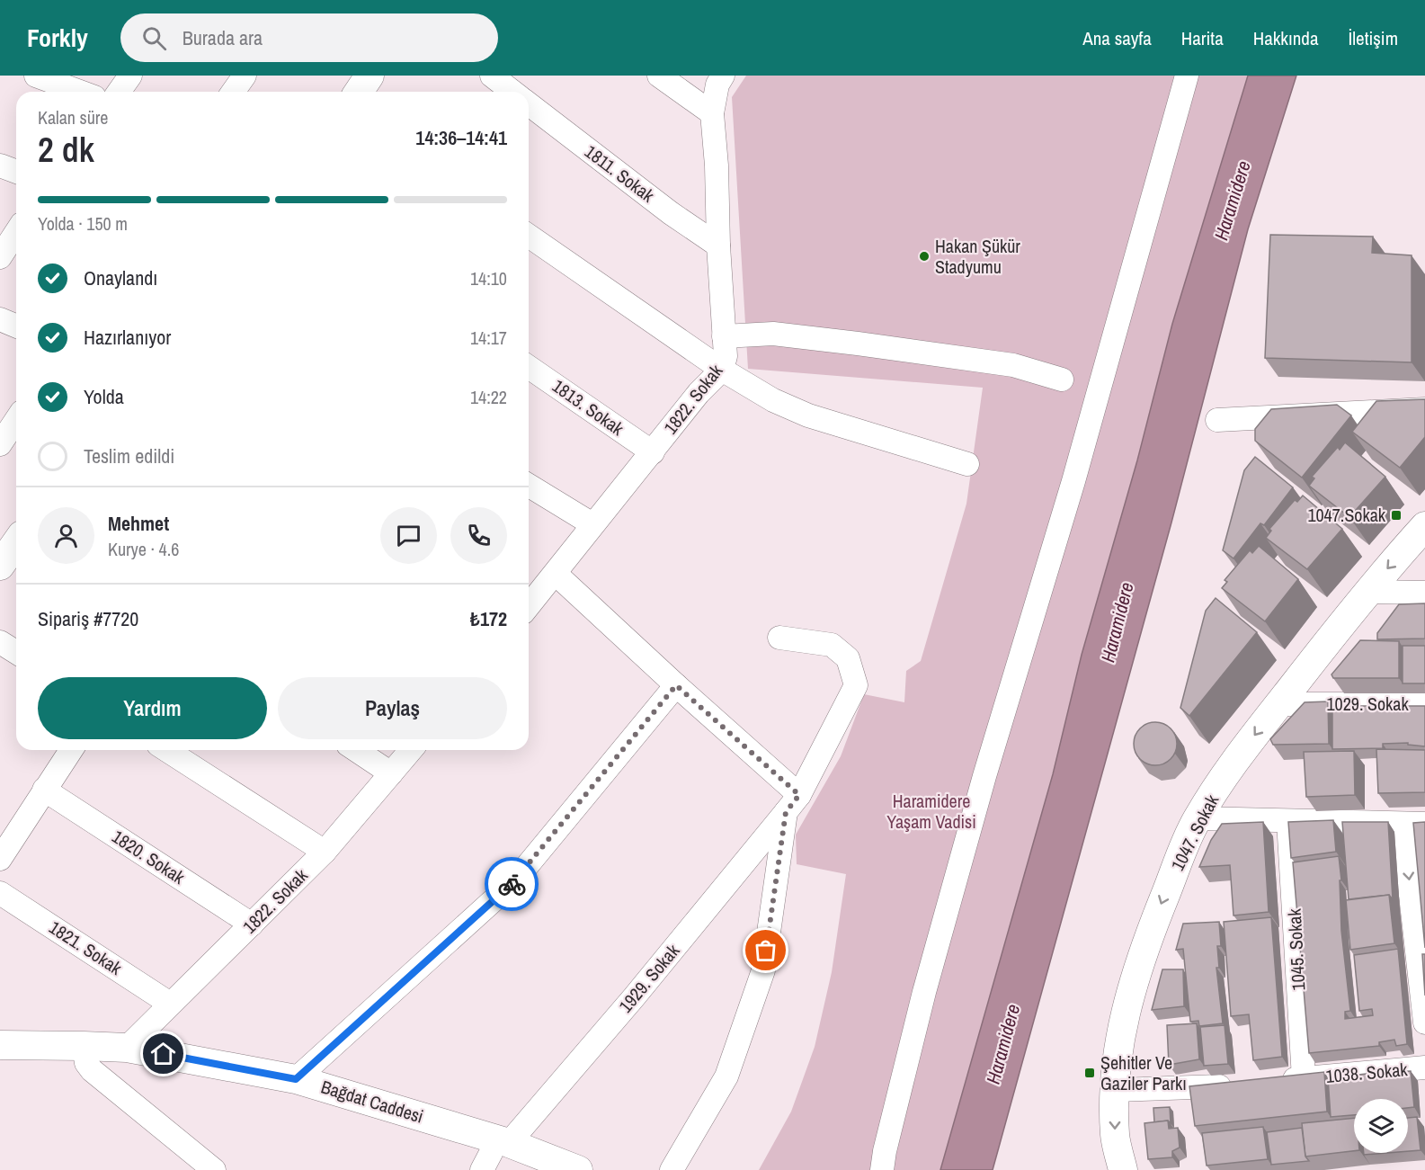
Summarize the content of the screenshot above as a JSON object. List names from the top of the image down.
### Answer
{
  "streets": {
    "main road": ["1047. Sokak", "Bağdat Caddesi"],
    "street": [
      "1811. Sokak",
      "1822. Sokak",
      "1813. Sokak",
      "1029. Sokak",
      "1820. Sokak",
      "1821. Sokak",
      "1045. Sokak",
      "1929. Sokak",
      "1038. Sokak"
    ]
  },
  "crossings": [
    ["1811. Sokak", "1822. Sokak"],
    ["1822. Sokak", "1813. Sokak"],
    ["1822. Sokak", "1820. Sokak"],
    ["1822. Sokak", "1821. Sokak"],
    ["1822. Sokak", "Bağdat Caddesi"],
    ["1029. Sokak", "1047. Sokak"],
    ["1045. Sokak", "1038. Sokak"],
    ["1929. Sokak", "Bağdat Caddesi"]
  ],
  "one_way": ["1047. Sokak"],
  "water": ["Haramidere"],
  "parks": ["Haramidere Yaşam Vadisi"],
  "places": {
    "other": ["Hakan Şükür Stadyumu"],
    "transit": ["1047.Sokak", "Şehitler Ve Gaziler Parkı"]
  },
  "page": {
    "header": "Forkly",
    "search": "Burada ara",
    "nav": [
      "Ana sayfa",
      "Harita",
      "Hakkında",
      "İletişim"
    ],
    "heading": ["2 dk", "Kalan süre", "14:36–14:41"],
    "panel": [
      "Mehmet",
      "Kurye · 4.6",
      "Sipariş #7720",
      "₺172"
    ],
    "bar": "Yolda · 150 m",
    "list": [
      ["Onaylandı", "14:10"],
      ["Hazırlanıyor", "14:17"],
      ["Yolda", "14:22"],
      "Teslim edildi"
    ],
    "buttons": ["Yardım", "Paylaş"]
  }
}
